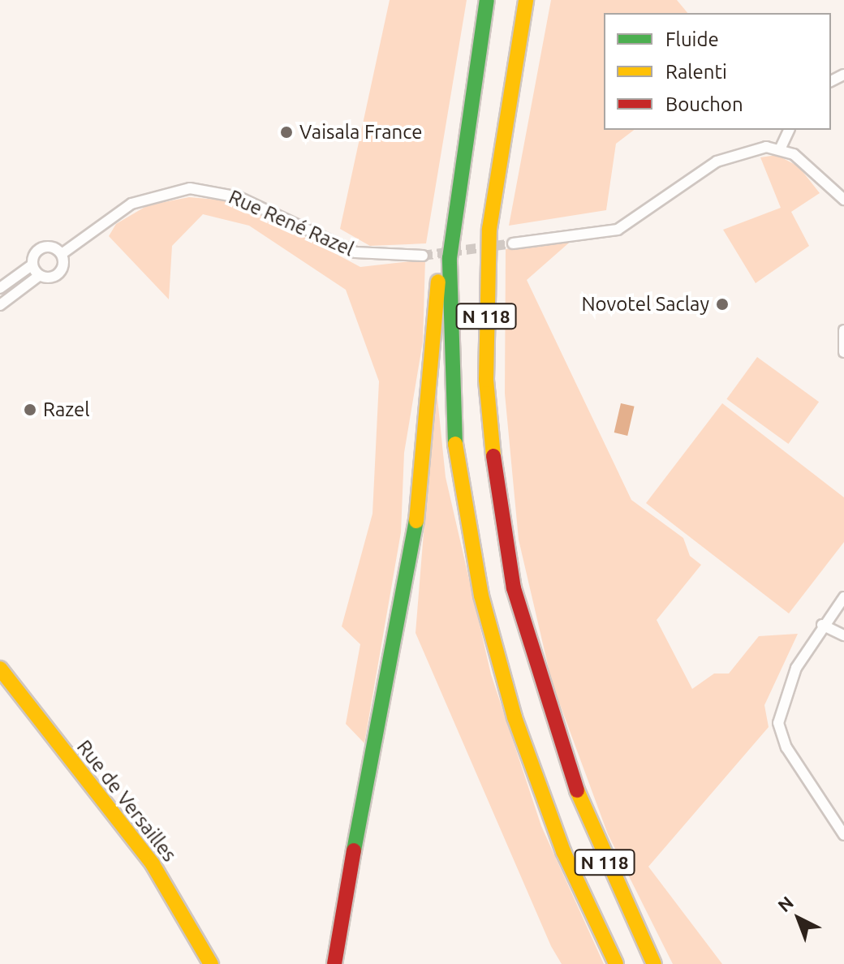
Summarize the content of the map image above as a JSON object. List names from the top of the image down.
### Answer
{
  "streets": {
    "main road": ["N 118", "Rue de Versailles"],
    "street": ["Rue René Razel"]
  },
  "places": ["Vaisala France", "Novotel Saclay", "Razel"],
  "legend": ["Fluide", "Ralenti", "Bouchon"],
  "north": "top left"
}
